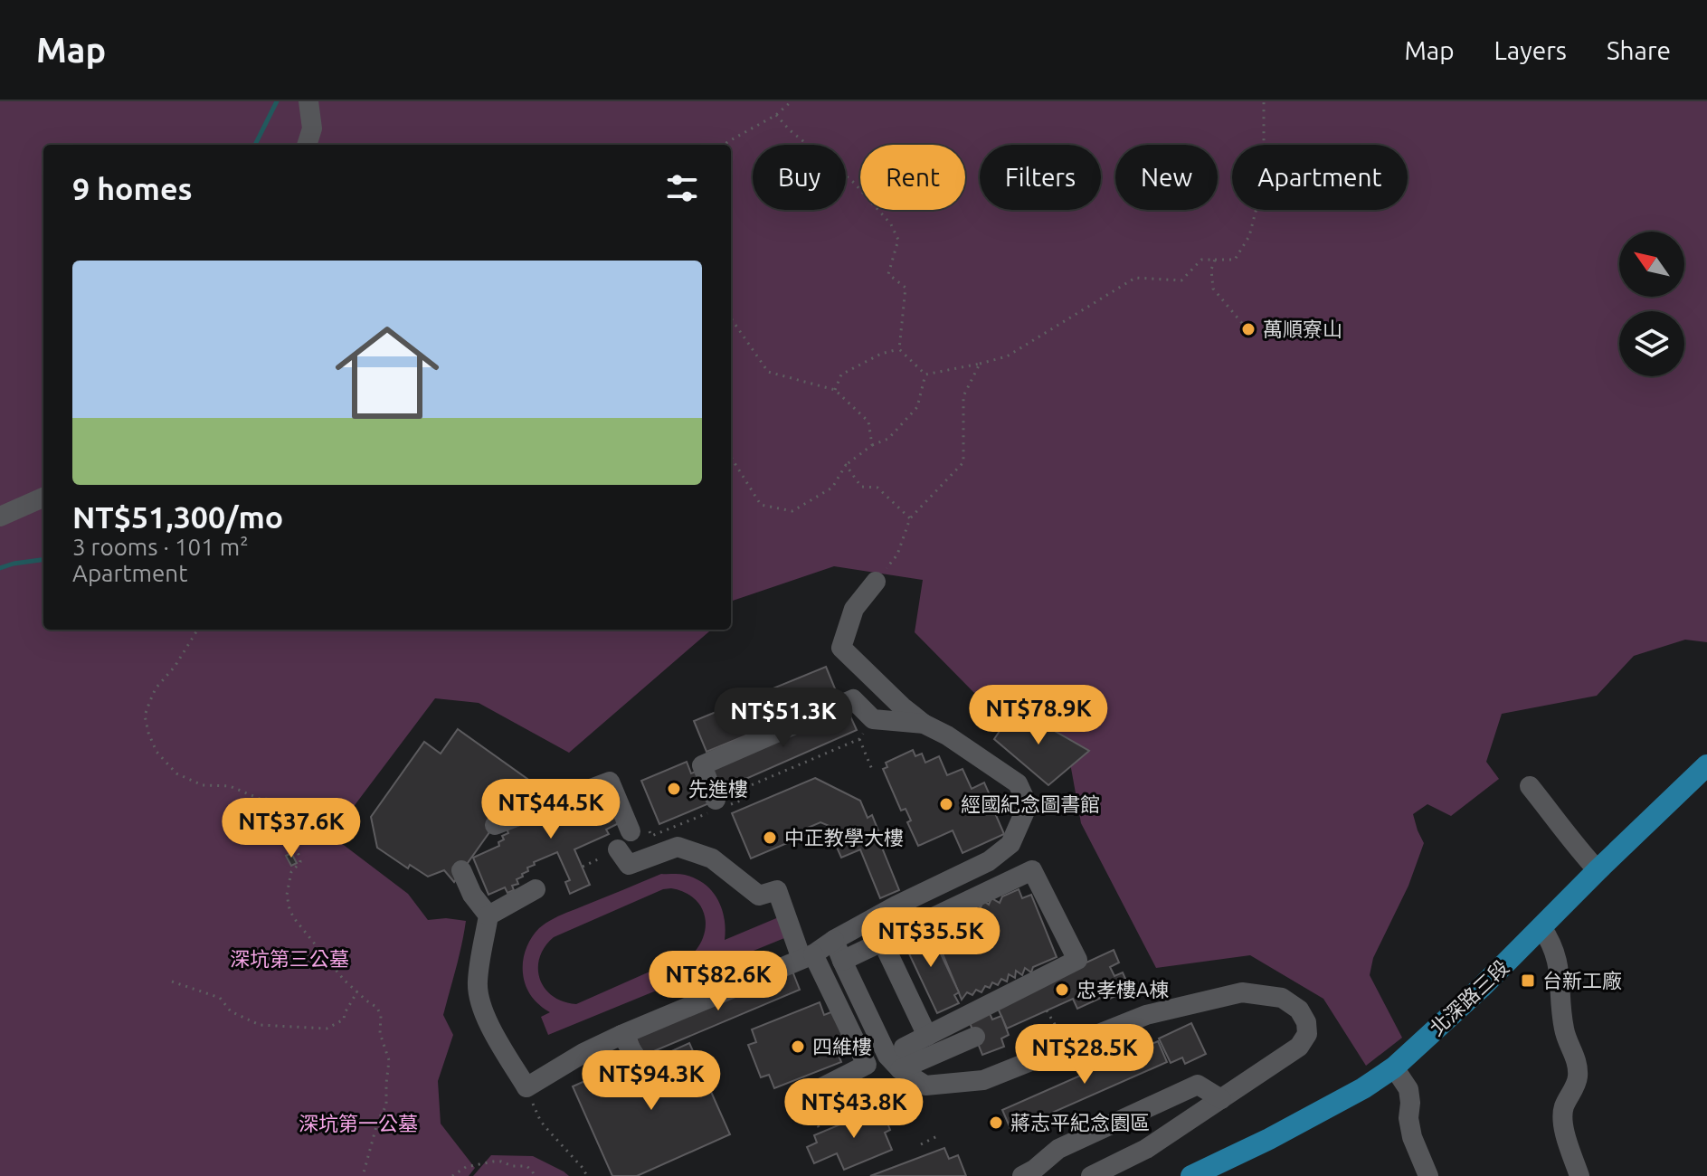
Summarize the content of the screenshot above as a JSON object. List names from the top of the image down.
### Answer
{
  "streets": {
    "main road": ["北深路三段"]
  },
  "parks": ["深坑第三公墓", "深坑第一公墓"],
  "places": {
    "other": [
      "萬順寮山",
      "先進樓",
      "經國紀念圖書館",
      "中正教學大樓",
      "忠孝樓A棟",
      "四維樓",
      "蔣志平紀念園區"
    ],
    "transit": ["台新工廠"]
  },
  "north": "top left",
  "page": {
    "header": "Map",
    "nav": ["Map", "Layers", "Share"],
    "chip": [
      "Buy",
      "Rent",
      "Filters",
      "New",
      "Apartment"
    ],
    "heading": "9 homes",
    "list": [
      {
        "name": "NT$51,300/mo",
        "note": "3 rooms · 101 m² · Apartment"
      }
    ],
    "price": [
      "NT$78.9K",
      "NT$51.3K",
      "NT$44.5K",
      "NT$37.6K",
      "NT$35.5K",
      "NT$82.6K",
      "NT$28.5K",
      "NT$94.3K",
      "NT$43.8K"
    ]
  }
}
